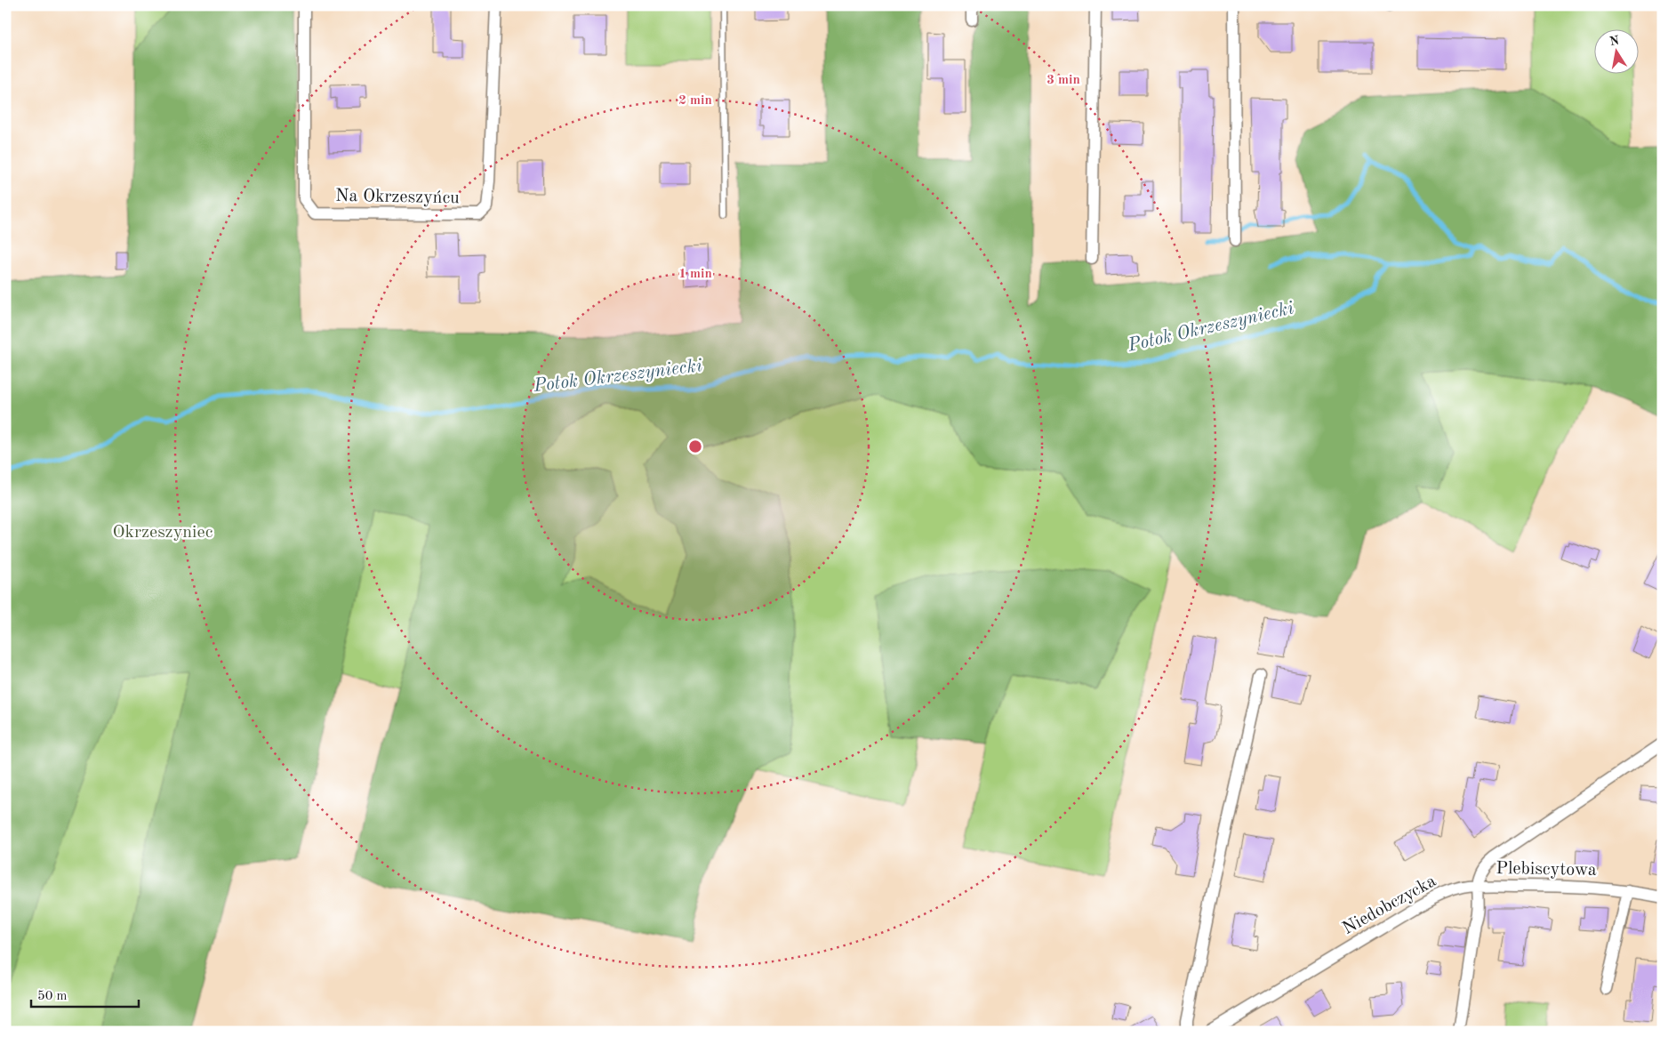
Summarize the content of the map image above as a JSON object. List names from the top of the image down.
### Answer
{
  "streets": {
    "street": ["Na Okrzeszyńcu", "Plebiscytowa", "Niedobczycka"]
  },
  "crossings": [
    ["Plebiscytowa", "Niedobczycka"]
  ],
  "water": ["Potok Okrzeszyniecki"],
  "parks": ["Okrzeszyniec"],
  "scale_bar": "50 m",
  "north": "top",
  "rings": ["3 min", "2 min", "1 min"]
}
